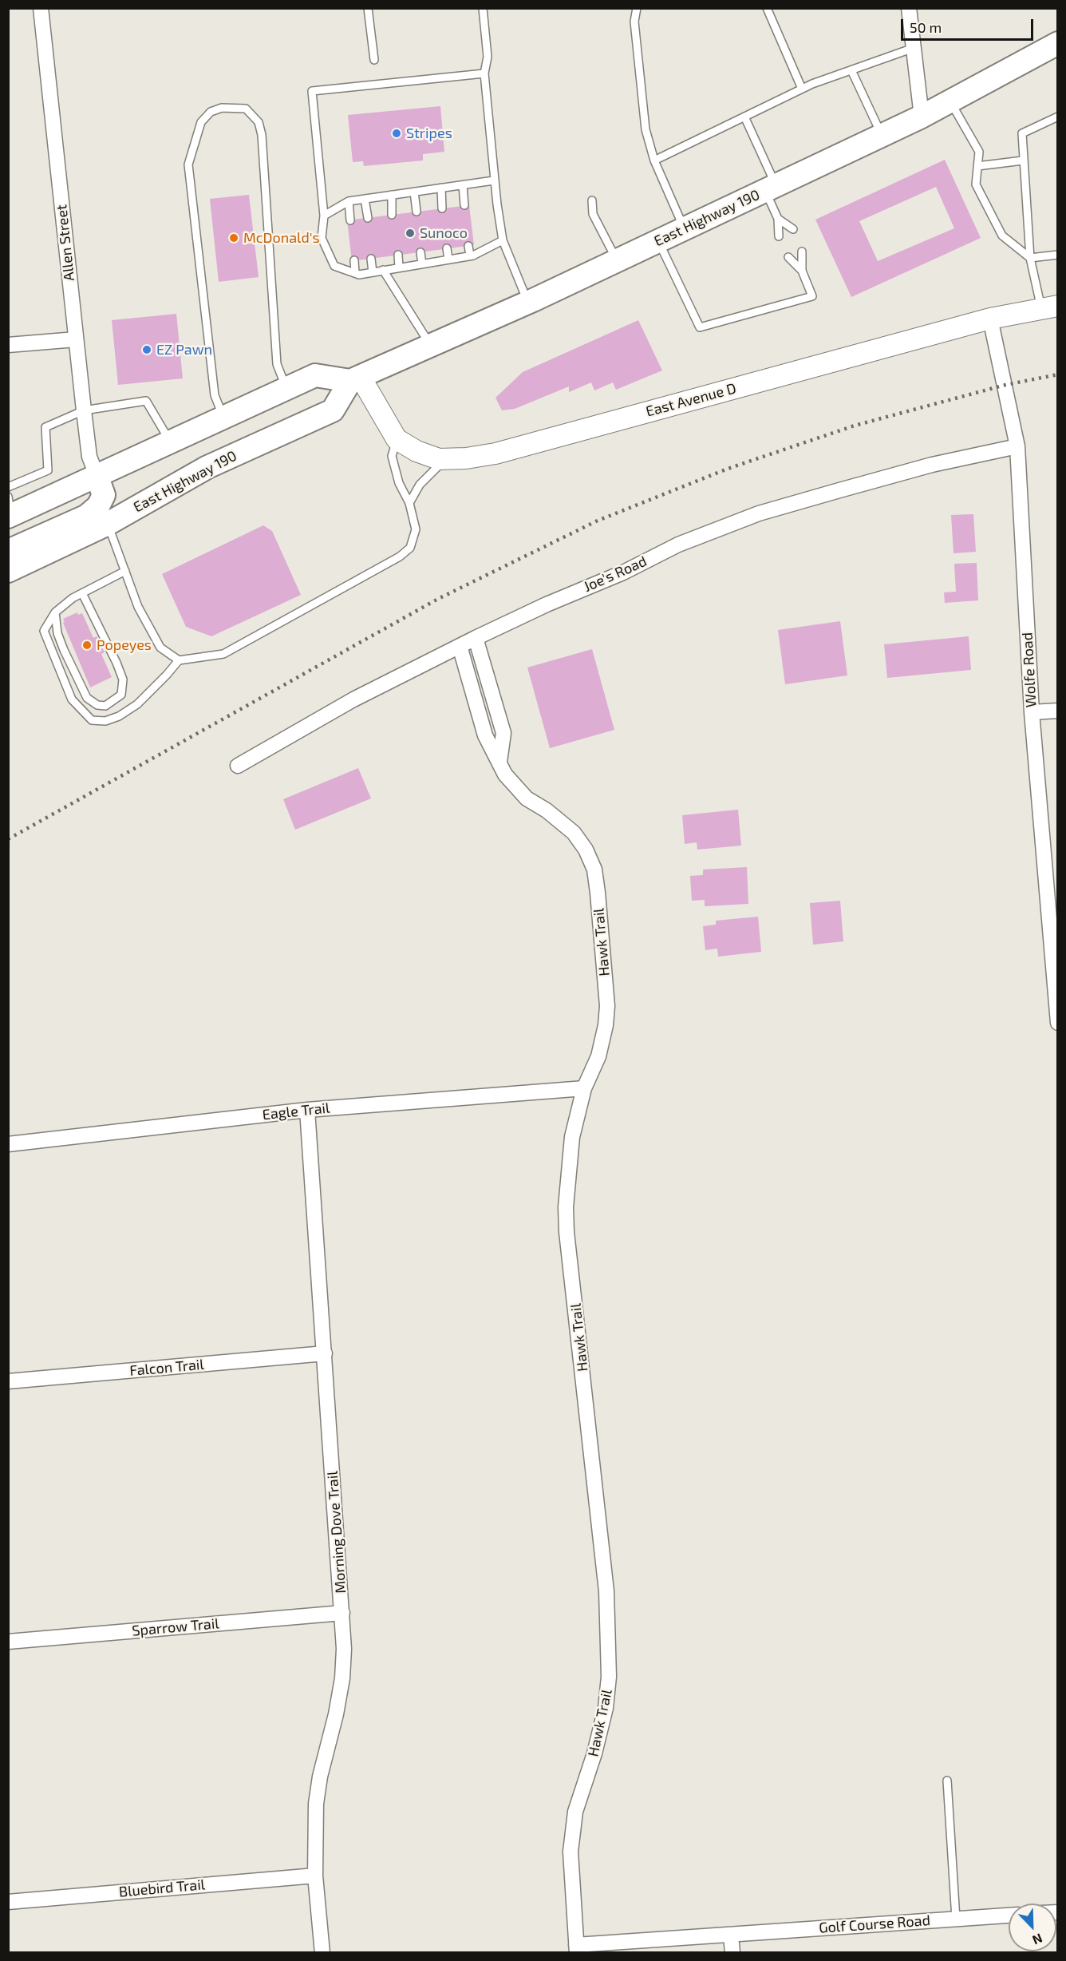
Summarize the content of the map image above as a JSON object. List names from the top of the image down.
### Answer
{
  "streets": {
    "main road": ["East Highway 190", "East Avenue D"],
    "street": [
      "Allen Street",
      "Joe's Road",
      "Wolfe Road",
      "Hawk Trail",
      "Eagle Trail",
      "Falcon Trail",
      "Morning Dove Trail",
      "Sparrow Trail",
      "Bluebird Trail",
      "Golf Course Road"
    ]
  },
  "crossings": [
    ["East Highway 190", "East Avenue D"],
    ["East Avenue D", "Wolfe Road"],
    ["Joe's Road", "Wolfe Road"],
    ["Joe's Road", "Hawk Trail"],
    ["Hawk Trail", "Eagle Trail"],
    ["Hawk Trail", "Golf Course Road"],
    ["Eagle Trail", "Morning Dove Trail"],
    ["Falcon Trail", "Morning Dove Trail"],
    ["Morning Dove Trail", "Sparrow Trail"],
    ["Morning Dove Trail", "Bluebird Trail"]
  ],
  "places": [
    "Stripes",
    "Sunoco",
    "McDonald's",
    "EZ Pawn",
    "Popeyes"
  ],
  "scale_bar": "50 m",
  "north": "bottom right"
}
